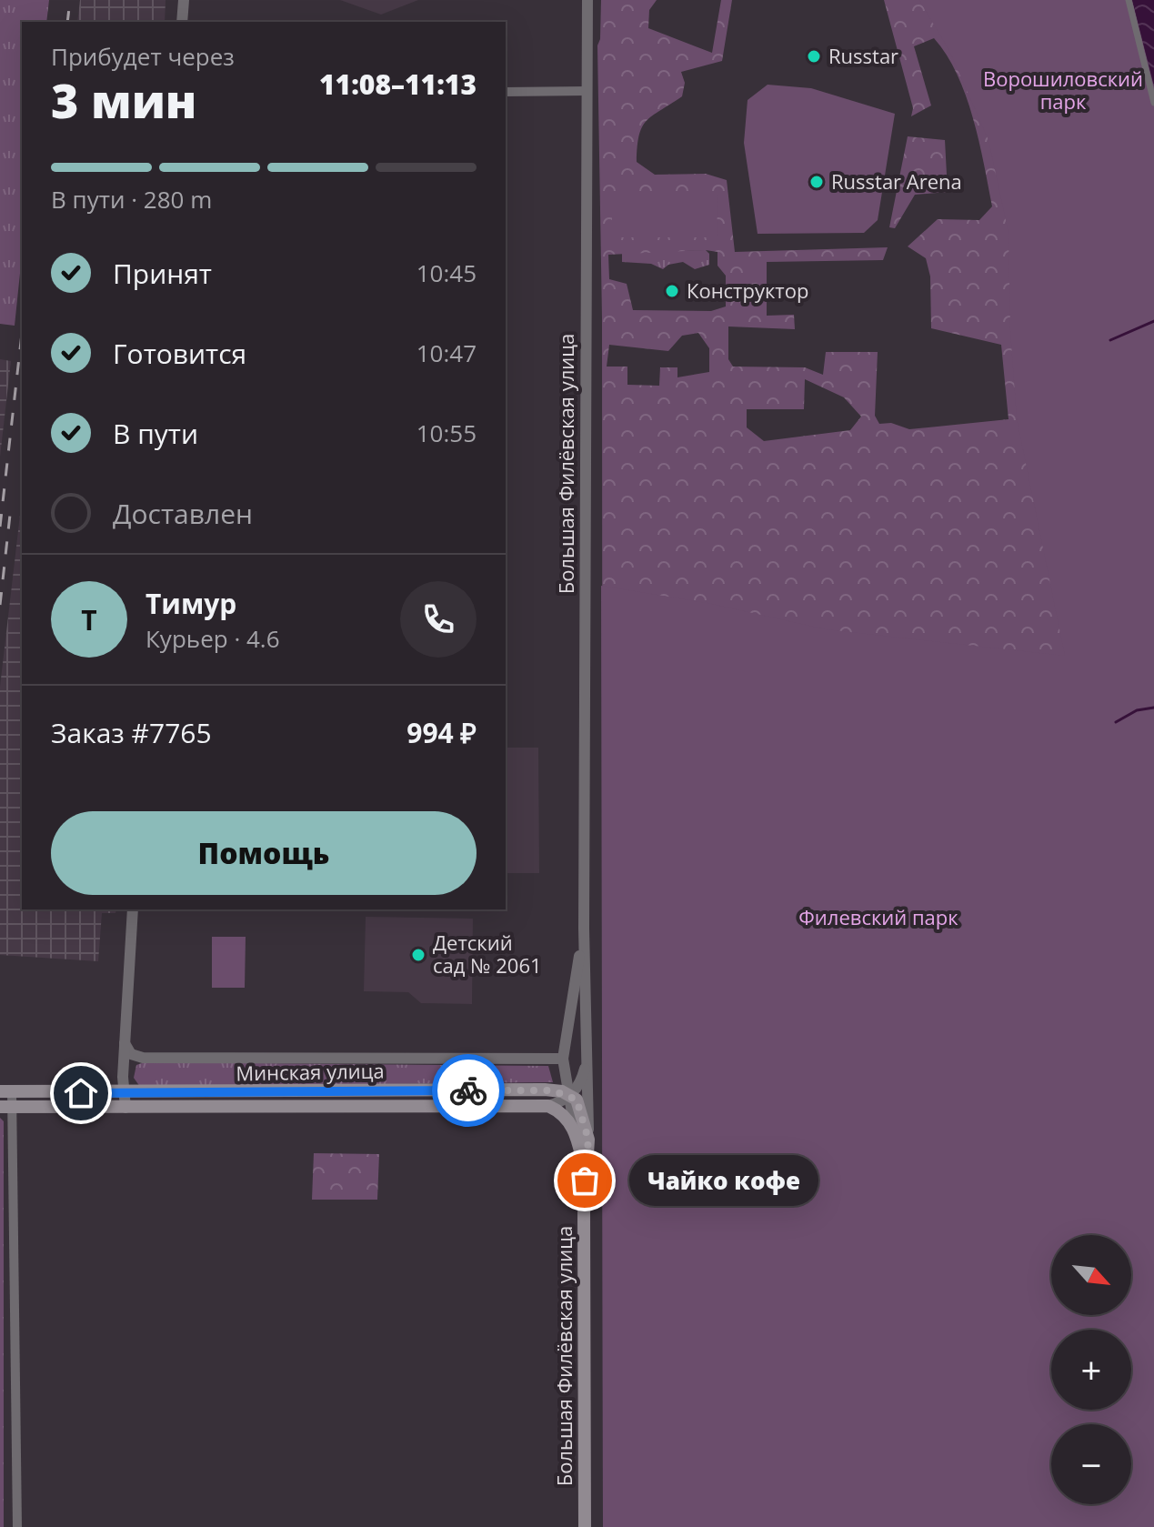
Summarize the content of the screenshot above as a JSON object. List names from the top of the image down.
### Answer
{
  "streets": {
    "main road": ["Большая Филёвская улица", "Минская улица"]
  },
  "crossings": [
    ["Большая Филёвская улица", "Минская улица"]
  ],
  "parks": ["Ворошиловский парк", "Филевский парк"],
  "places": [
    "Russtar",
    "Russtar Arena",
    "Конструктор",
    "Детский сад № 2061",
    "Чайко кофе"
  ],
  "north": "bottom right",
  "page": {
    "heading": ["3 мин", "Прибудет через", "11:08–11:13"],
    "panel": [
      "Тимур",
      "Курьер · 4.6",
      "Заказ #7765",
      "994 ₽"
    ],
    "bar": "В пути · 280 m",
    "list": [
      ["Принят", "10:45"],
      ["Готовится", "10:47"],
      ["В пути", "10:55"],
      "Доставлен"
    ],
    "round": "Т",
    "buttons": "Помощь",
    "bubble": "Чайко кофе",
    "map_buttons": ["+", "−"]
  }
}
